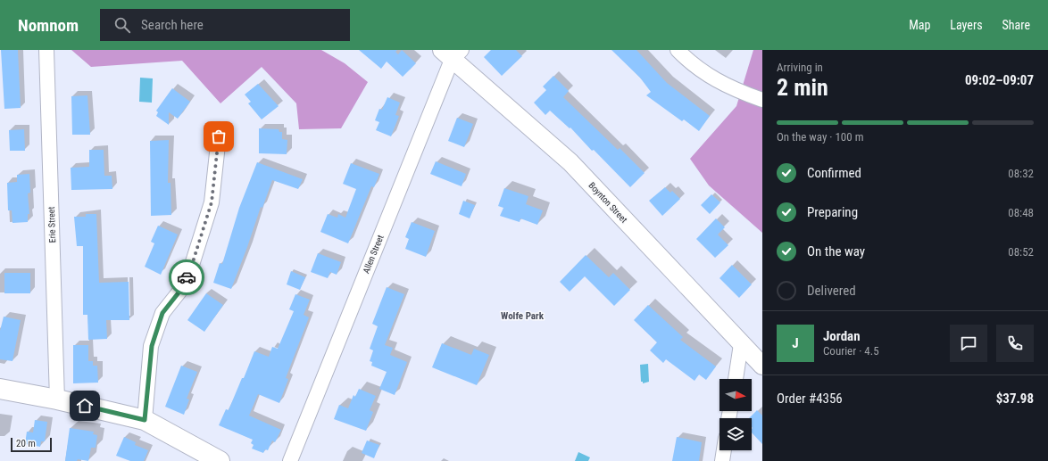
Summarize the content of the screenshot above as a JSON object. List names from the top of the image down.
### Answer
{
  "streets": {
    "street": ["Boynton Street", "Erie Street", "Allen Street"]
  },
  "crossings": [
    ["Boynton Street", "Allen Street"]
  ],
  "districts": ["Wolfe Park"],
  "scale_bar": "20 m",
  "north": "right",
  "page": {
    "header": "Nomnom",
    "search": "Search here",
    "nav": ["Map", "Layers", "Share"],
    "heading": ["2 min", "Arriving in", "09:02–09:07"],
    "panel": [
      "Jordan",
      "Courier · 4.5",
      "Order #4356",
      "$37.98"
    ],
    "bar": "On the way · 100 m",
    "list": [
      ["Confirmed", "08:32"],
      ["Preparing", "08:48"],
      ["On the way", "08:52"],
      "Delivered"
    ],
    "round": "J",
    "scale": "20 m"
  }
}
